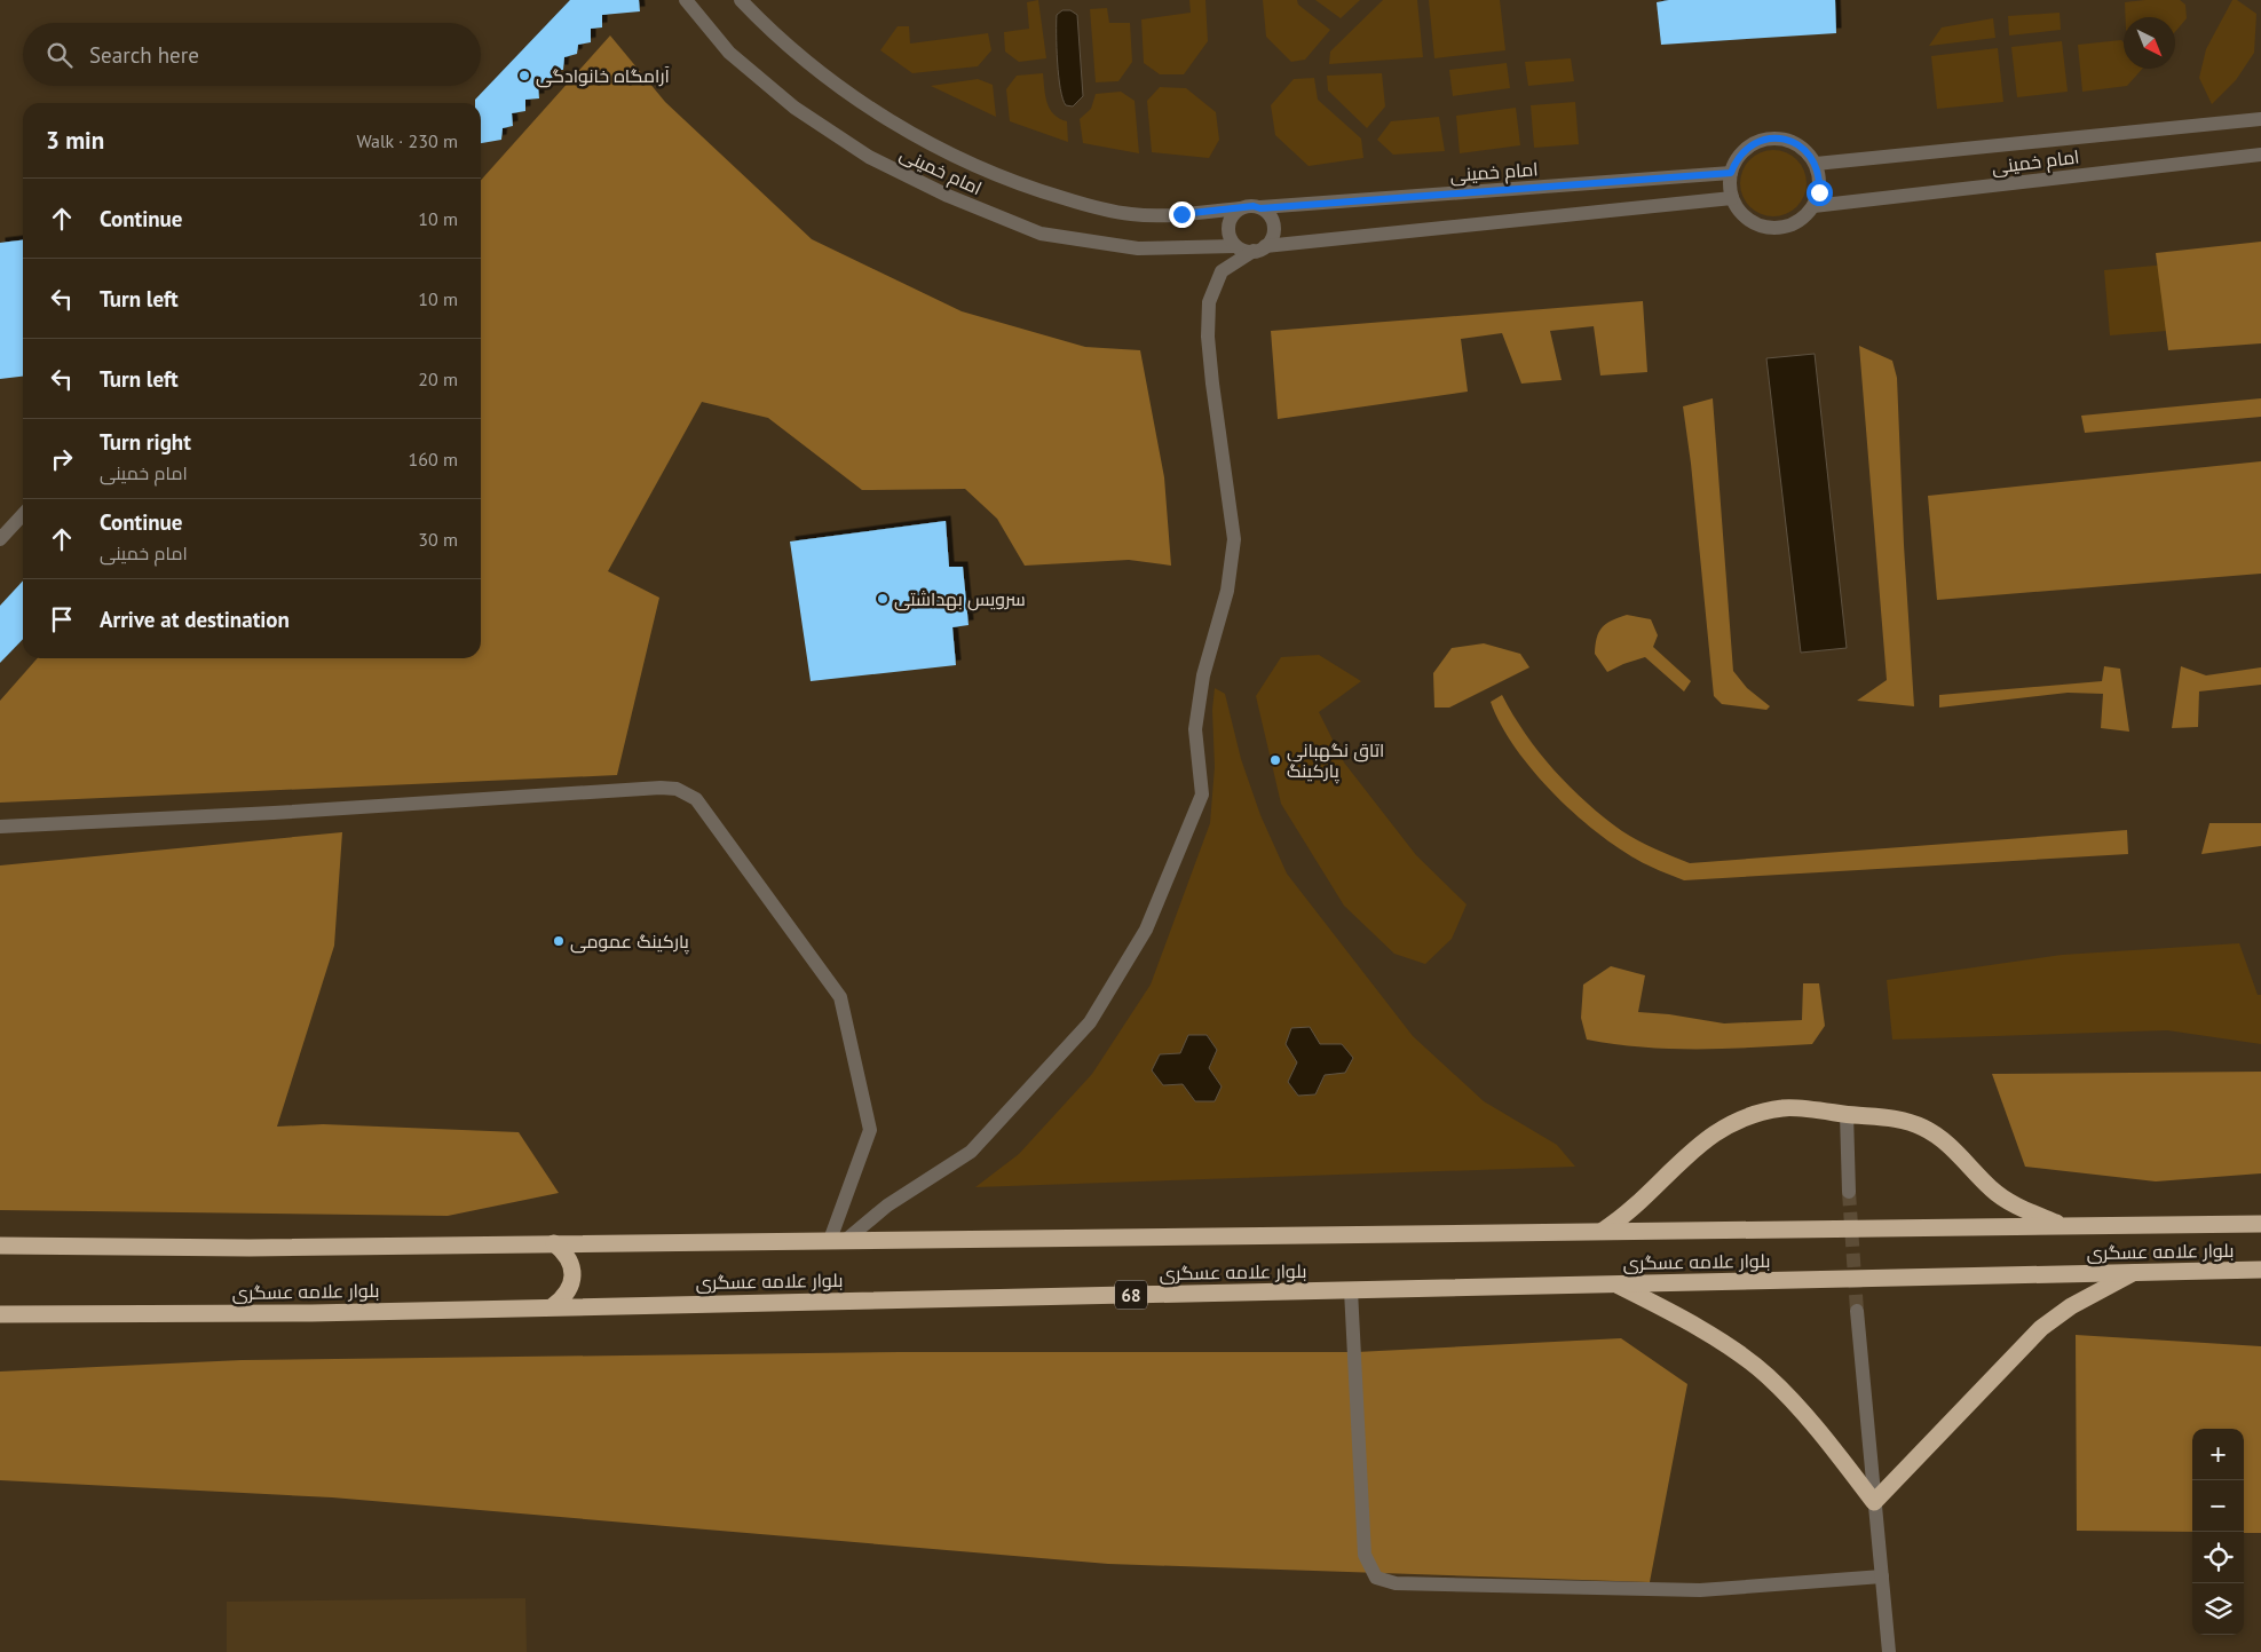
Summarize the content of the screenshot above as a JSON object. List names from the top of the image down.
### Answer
{
  "streets": {
    "highway": ["بلوار علامه عسگری", "68"],
    "street": ["امام خمینی"]
  },
  "places": [
    "آرامگاه خانوادگی",
    "سرویس بهداشتی",
    "اتاق نگهبانی پارکینگ",
    "پارکینگ عمومی"
  ],
  "north": "bottom right",
  "page": {
    "search": "Search here",
    "heading": ["3 min", "Walk · 230 m"],
    "list": [
      ["Continue", "10 m"],
      ["Turn left", "10 m"],
      ["Turn left", "20 m"],
      ["Turn right", "امام خمینی", "160 m"],
      ["Continue", "امام خمینی", "30 m"],
      "Arrive at destination"
    ],
    "map_buttons": ["+", "−"]
  }
}
